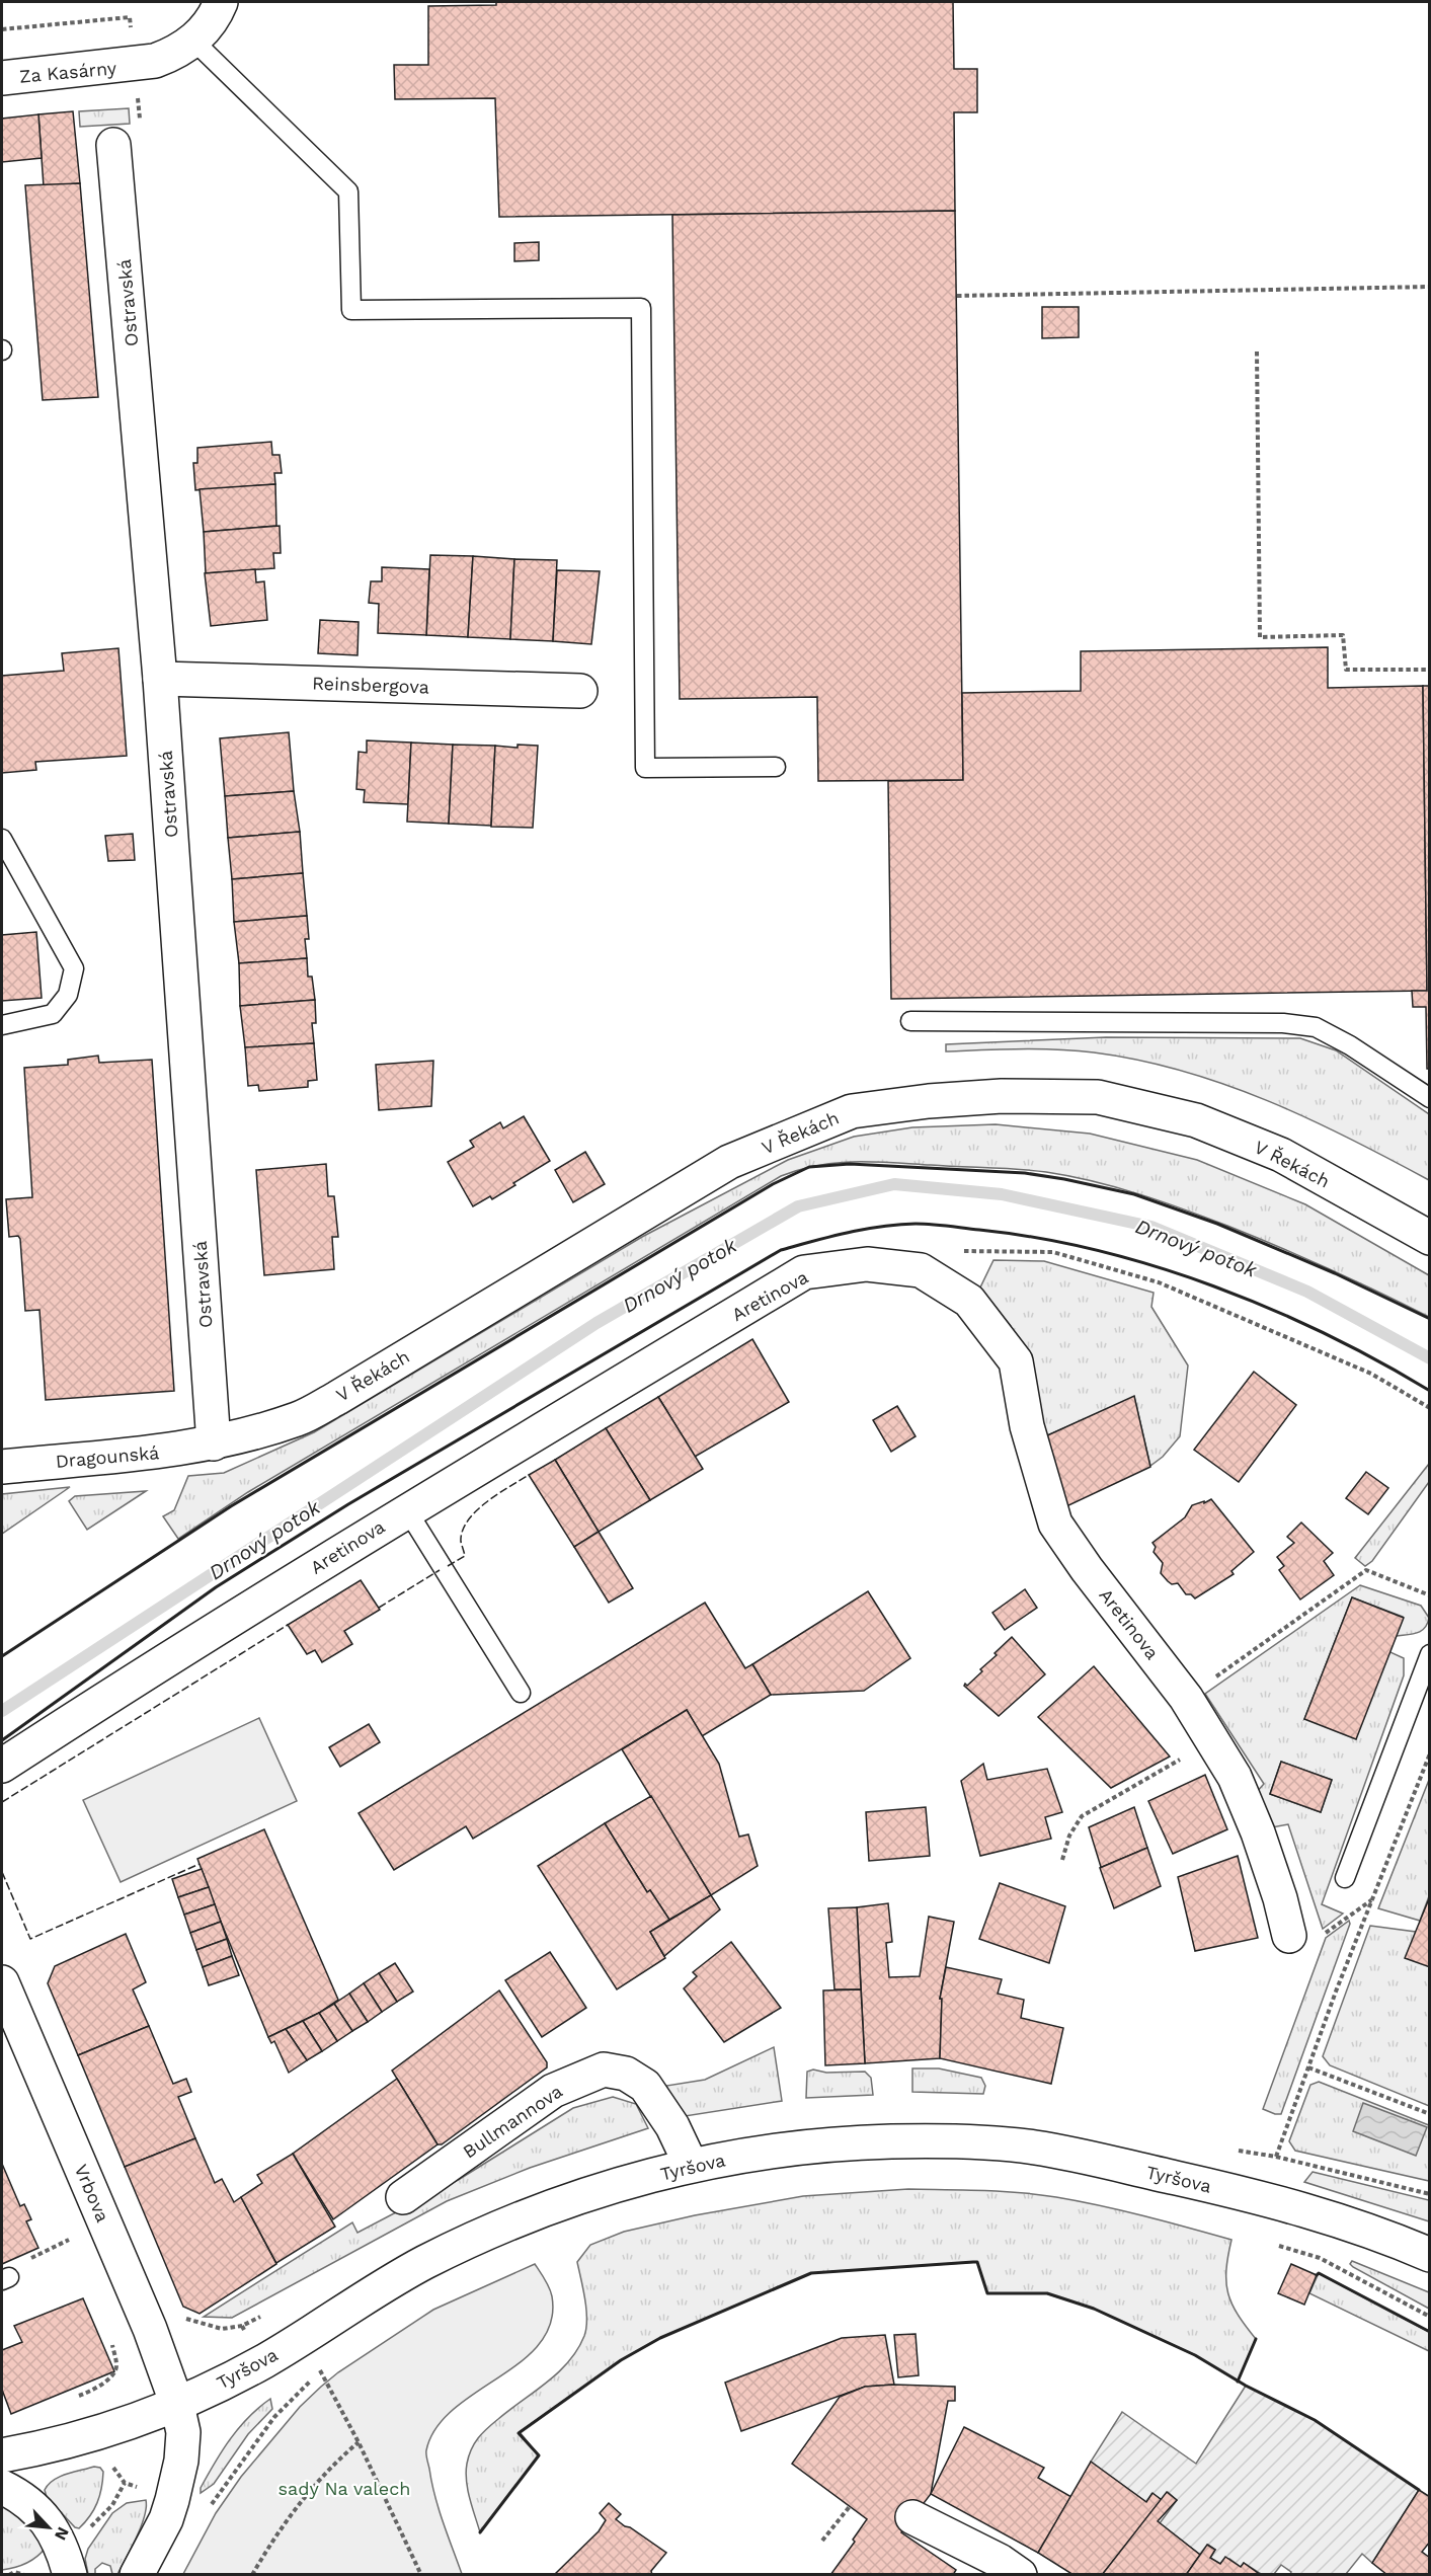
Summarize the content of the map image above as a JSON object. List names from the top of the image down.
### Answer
{
  "streets": {
    "street": [
      "Za Kasárny",
      "Ostravská",
      "Reinsbergova",
      "V Řekách",
      "Aretinova",
      "Dragounská",
      "Bullmannova",
      "Tyršova",
      "Vrbova"
    ]
  },
  "crossings": [
    ["Ostravská", "Reinsbergova"],
    ["Ostravská", "V Řekách"],
    ["Ostravská", "Dragounská"],
    ["V Řekách", "Dragounská"],
    ["Bullmannova", "Tyršova"],
    ["Tyršova", "Vrbova"]
  ],
  "water": ["Drnový potok"],
  "parks": ["sady Na valech"],
  "north": "bottom right"
}
